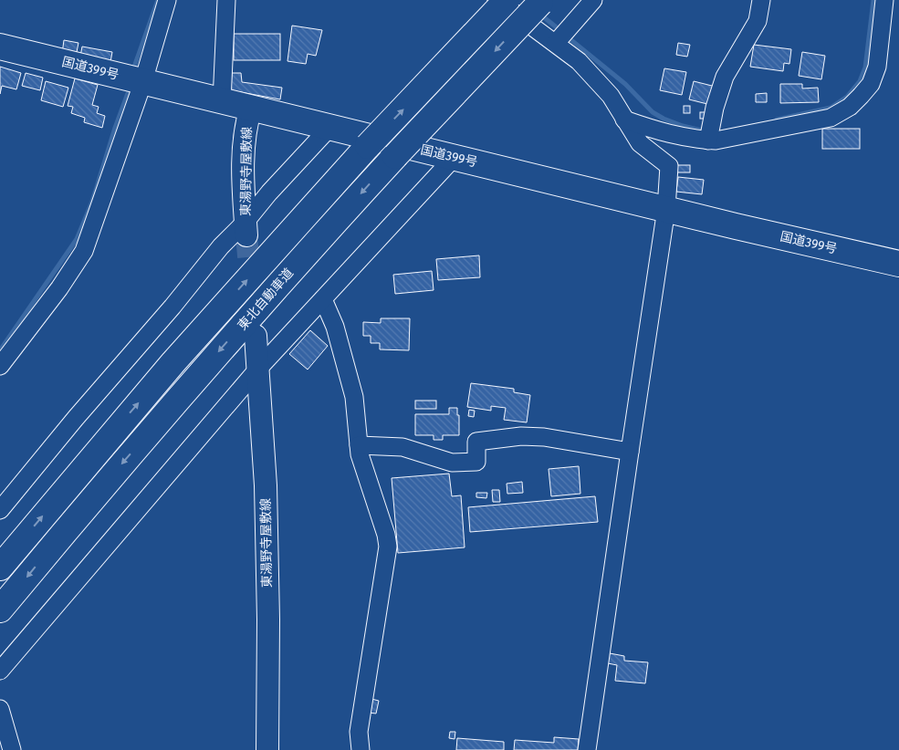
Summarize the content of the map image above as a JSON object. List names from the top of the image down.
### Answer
{
  "streets": {
    "highway": ["国道399号", "東北自動車道"],
    "main road": ["東湯野寺屋敷線"]
  },
  "crossings": [
    ["国道399号", "東湯野寺屋敷線"]
  ]
}
